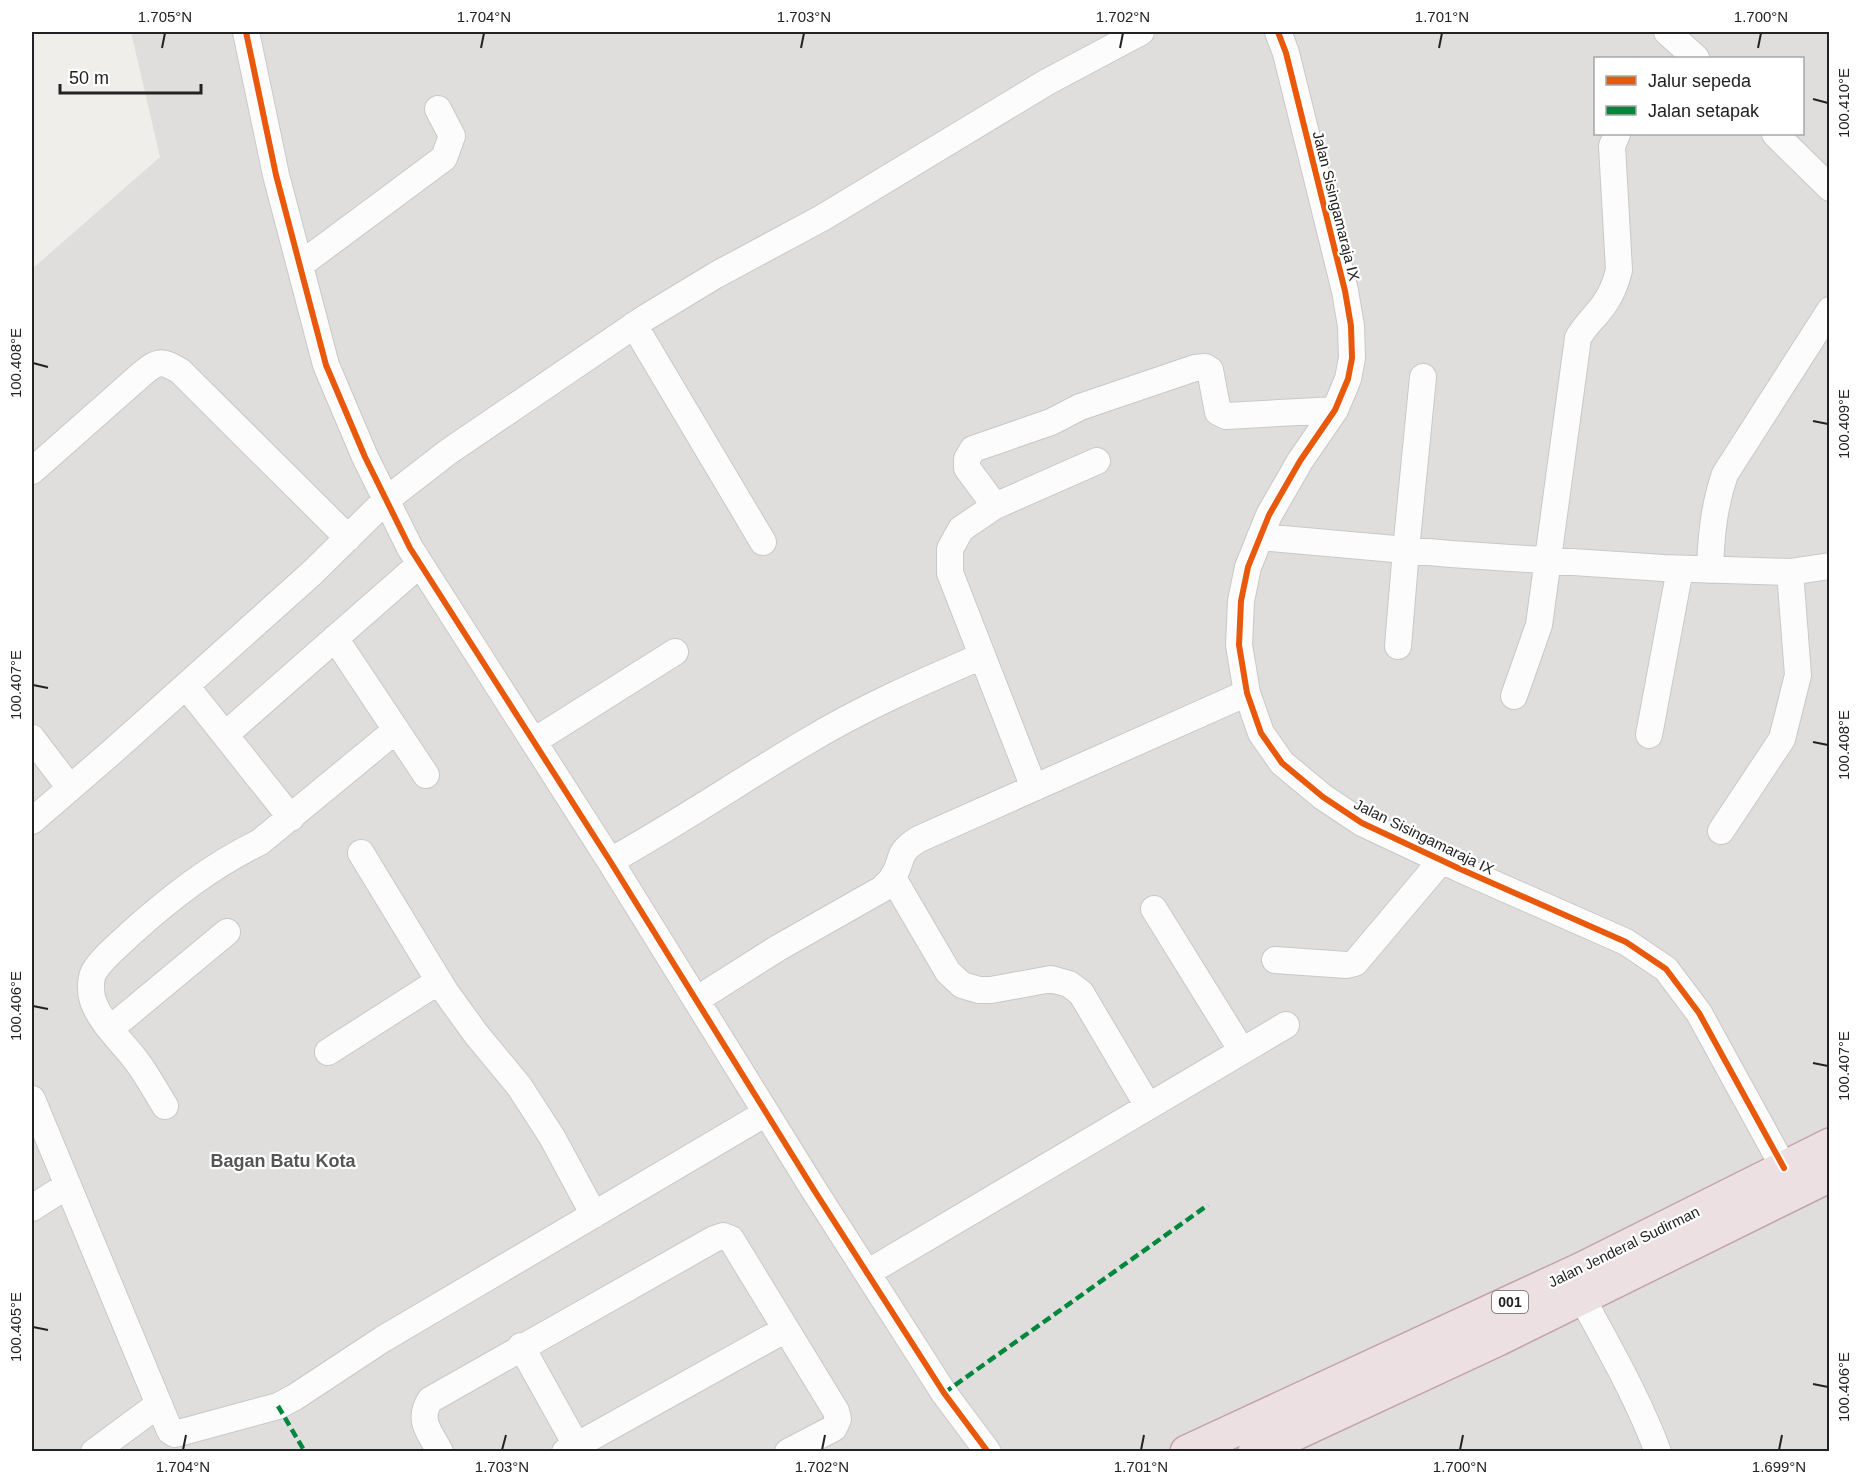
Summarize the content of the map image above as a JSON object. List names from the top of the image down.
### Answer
{
  "streets": {
    "highway": ["Jalan Jenderal Sudirman", "001"],
    "street": ["Jalan Sisingamaraja IX"]
  },
  "crossings": [
    ["Jalan Sisingamaraja IX", "Jalan Jenderal Sudirman"]
  ],
  "districts": ["Bagan Batu Kota"],
  "legend": ["Jalur sepeda", "Jalan setapak"],
  "scale_bar": "50 m",
  "coordinates": [
    "1.705°N",
    "1.704°N",
    "1.703°N",
    "1.702°N",
    "1.701°N",
    "1.700°N",
    "100.410°E",
    "100.408°E",
    "100.409°E",
    "100.407°E",
    "100.406°E",
    "100.405°E",
    "1.699°N"
  ]
}
